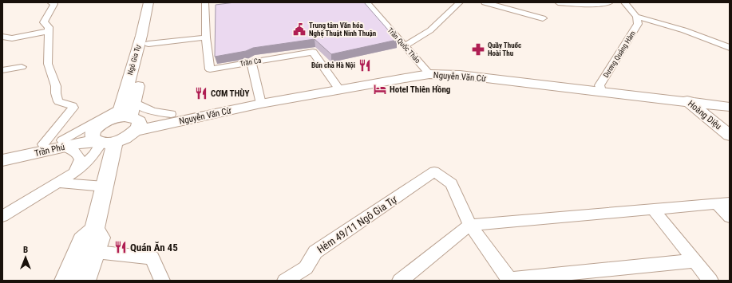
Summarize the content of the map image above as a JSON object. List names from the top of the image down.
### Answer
{
  "streets": {
    "main road": [
      "Ngô Gia Tự",
      "Nguyễn Văn Cừ",
      "Hoàng Diệu",
      "Trần Phú"
    ],
    "street": [
      "Trần Quốc Thảo",
      "Dương Quảng Hàm",
      "Trần Ca",
      "Hẻm 49/11 Ngô Gia Tự"
    ]
  },
  "crossings": [
    ["Trần Quốc Thảo", "Nguyễn Văn Cừ"],
    ["Dương Quảng Hàm", "Nguyễn Văn Cừ"],
    ["Ngô Gia Tự", "Nguyễn Văn Cừ"],
    ["Trần Ca", "Nguyễn Văn Cừ"],
    ["Nguyễn Văn Cừ", "Hoàng Diệu"]
  ],
  "places": {
    "public building": ["Trung tâm Văn hóa Nghệ Thuật Ninh Thuận"],
    "pharmacy": ["Quầy Thuốc Hoài Thu"],
    "restaurant": ["Bún chả Hà Nội", "CƠM THÙY", "Quán Ăn 45"],
    "hotel": ["Hotel Thiên Hồng"]
  },
  "north": "top"
}
